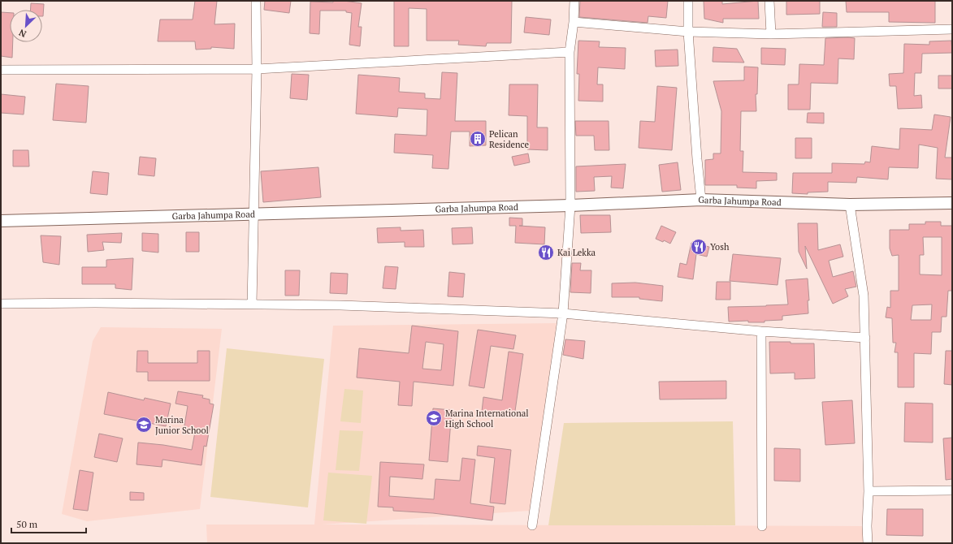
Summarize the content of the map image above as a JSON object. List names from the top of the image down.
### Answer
{
  "streets": {
    "street": ["Garba Jahumpa Road"]
  },
  "places": {
    "building": ["Pelican Residence"],
    "restaurant": ["Yosh", "Kai Lekka"],
    "school or university": ["Marina International High School", "Marina Junior School"]
  },
  "scale_bar": "50 m",
  "north": "bottom left"
}
